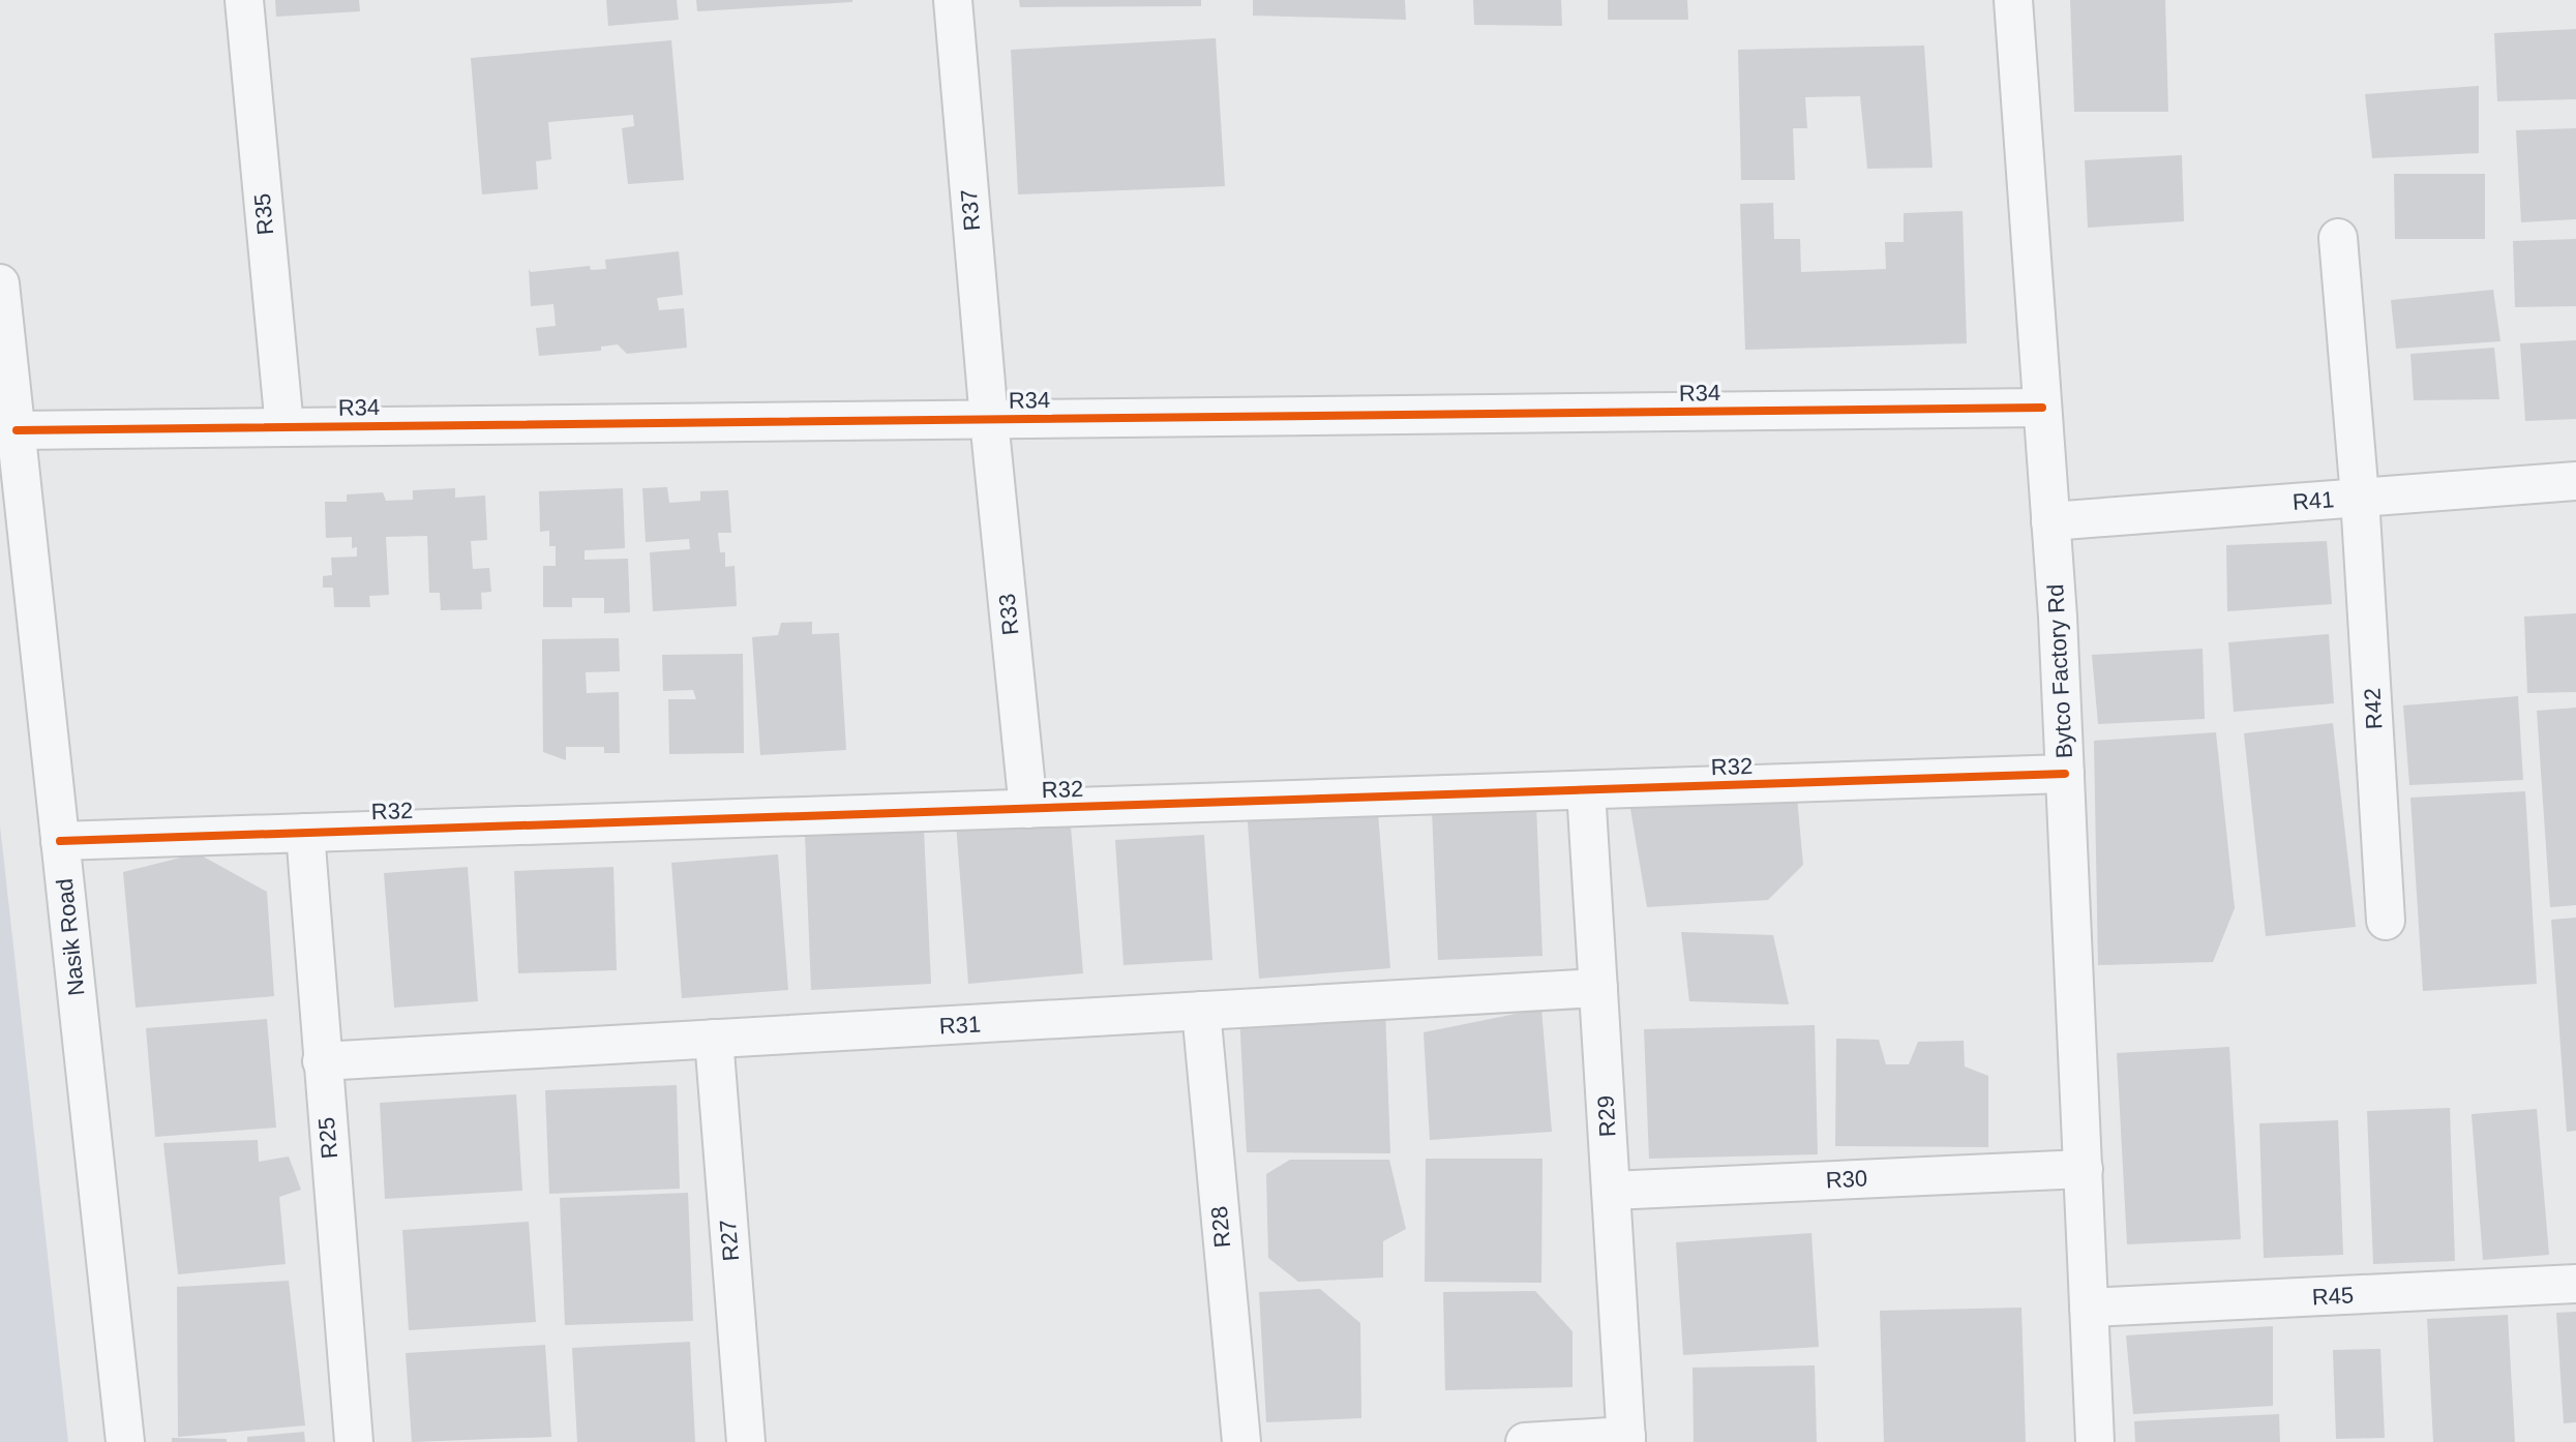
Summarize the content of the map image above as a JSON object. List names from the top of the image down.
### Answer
{
  "streets": {
    "street": [
      "R37",
      "R35",
      "R34",
      "R41",
      "R33",
      "Bytco Factory Rd",
      "R42",
      "R32",
      "Nasik Road",
      "R31",
      "R29",
      "R25",
      "R30",
      "R28",
      "R27",
      "R45"
    ]
  },
  "crossings": [
    ["R37", "R34"],
    ["R37", "R33"],
    ["R35", "R34"],
    ["R34", "R33"],
    ["R34", "Bytco Factory Rd"],
    ["R34", "Nasik Road"],
    ["R41", "Bytco Factory Rd"],
    ["R41", "R42"],
    ["R33", "R32"],
    ["Bytco Factory Rd", "R32"],
    ["Bytco Factory Rd", "R30"],
    ["Bytco Factory Rd", "R45"],
    ["R32", "Nasik Road"],
    ["R32", "R29"],
    ["R32", "R25"],
    ["R31", "R29"],
    ["R31", "R25"],
    ["R31", "R28"],
    ["R31", "R27"],
    ["R29", "R30"]
  ]
}
